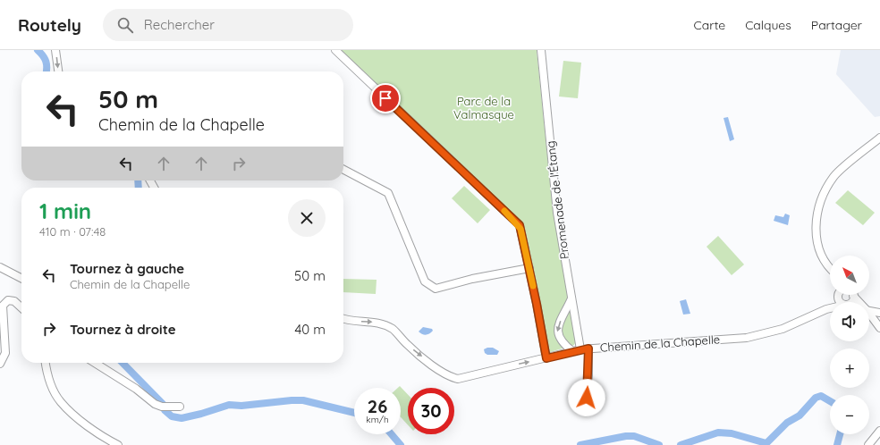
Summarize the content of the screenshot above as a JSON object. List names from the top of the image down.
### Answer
{
  "streets": {
    "street": ["Promenade de l'Étang", "Chemin de la Chapelle"]
  },
  "crossings": [
    ["Promenade de l'Étang", "Chemin de la Chapelle"]
  ],
  "one_way": ["Chemin de la Chapelle"],
  "parks": ["Parc de la Valmasque"],
  "north": "top left",
  "page": {
    "header": "Routely",
    "search": "Rechercher",
    "nav": ["Carte", "Calques", "Partager"],
    "turn": ["50 m", "Chemin de la Chapelle"],
    "heading": ["1 min", "410 m · 07:48"],
    "list": [
      {
        "name": "Tournez à gauche",
        "note": "Chemin de la Chapelle",
        "value": "50 m"
      },
      {
        "name": "Tournez à droite",
        "value": "40 m"
      }
    ],
    "map_buttons": ["+", "−"],
    "speed": "26 km/h",
    "limit": "30"
  }
}
